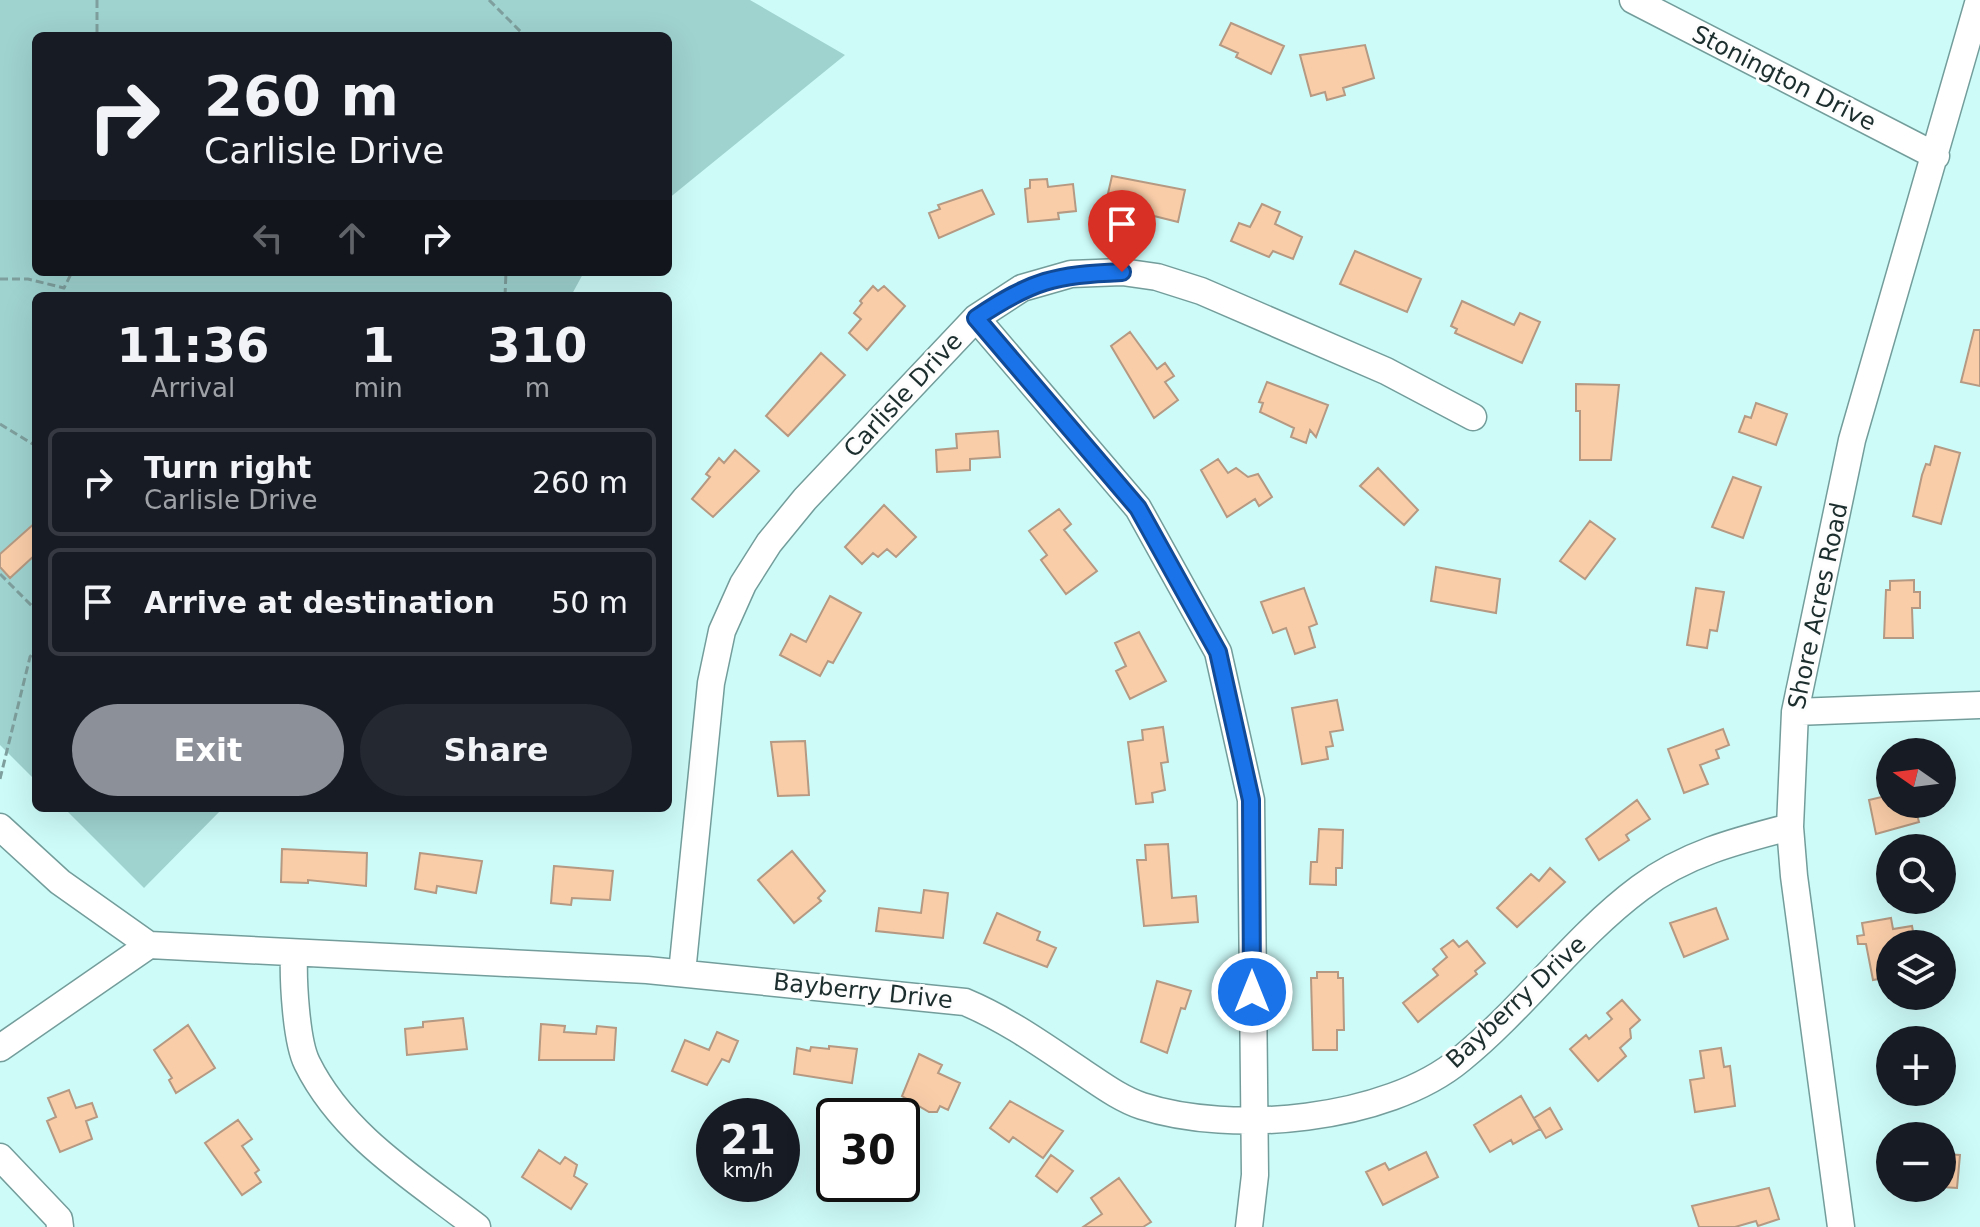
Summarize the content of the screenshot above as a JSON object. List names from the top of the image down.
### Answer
{
  "streets": {
    "street": [
      "Stonington Drive",
      "Carlisle Drive",
      "Shore Acres Road",
      "Bayberry Drive"
    ]
  },
  "crossings": [
    ["Stonington Drive", "Shore Acres Road"],
    ["Carlisle Drive", "Bayberry Drive"],
    ["Shore Acres Road", "Bayberry Drive"]
  ],
  "north": "left",
  "page": {
    "turn": ["260 m", "Carlisle Drive"],
    "eta": [
      "11:36",
      "Arrival",
      "1",
      "min",
      "310",
      "m"
    ],
    "list": [
      {
        "name": "Turn right",
        "note": "Carlisle Drive",
        "value": "260 m"
      },
      {
        "name": "Arrive at destination",
        "value": "50 m"
      }
    ],
    "buttons": ["Exit", "Share"],
    "map_buttons": ["+", "−"],
    "speed": "21 km/h",
    "limit": "30"
  }
}
